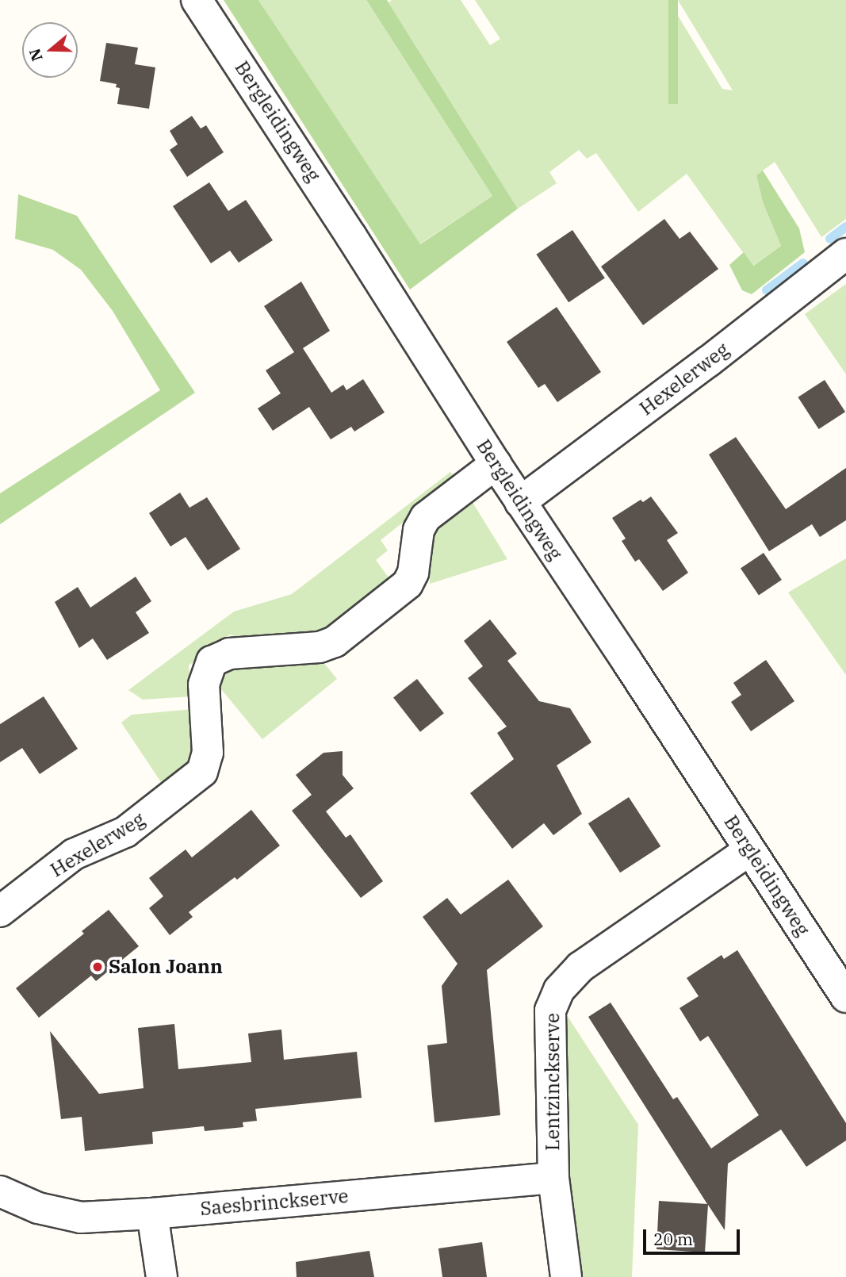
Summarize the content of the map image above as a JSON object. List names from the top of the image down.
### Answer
{
  "streets": {
    "street": [
      "Bergleidingweg",
      "Hexelerweg",
      "Lentzinckserve",
      "Saesbrinckserve"
    ]
  },
  "crossings": [
    ["Bergleidingweg", "Hexelerweg"],
    ["Bergleidingweg", "Lentzinckserve"],
    ["Lentzinckserve", "Saesbrinckserve"]
  ],
  "places": ["Salon Joann"],
  "scale_bar": "20 m",
  "north": "left"
}
